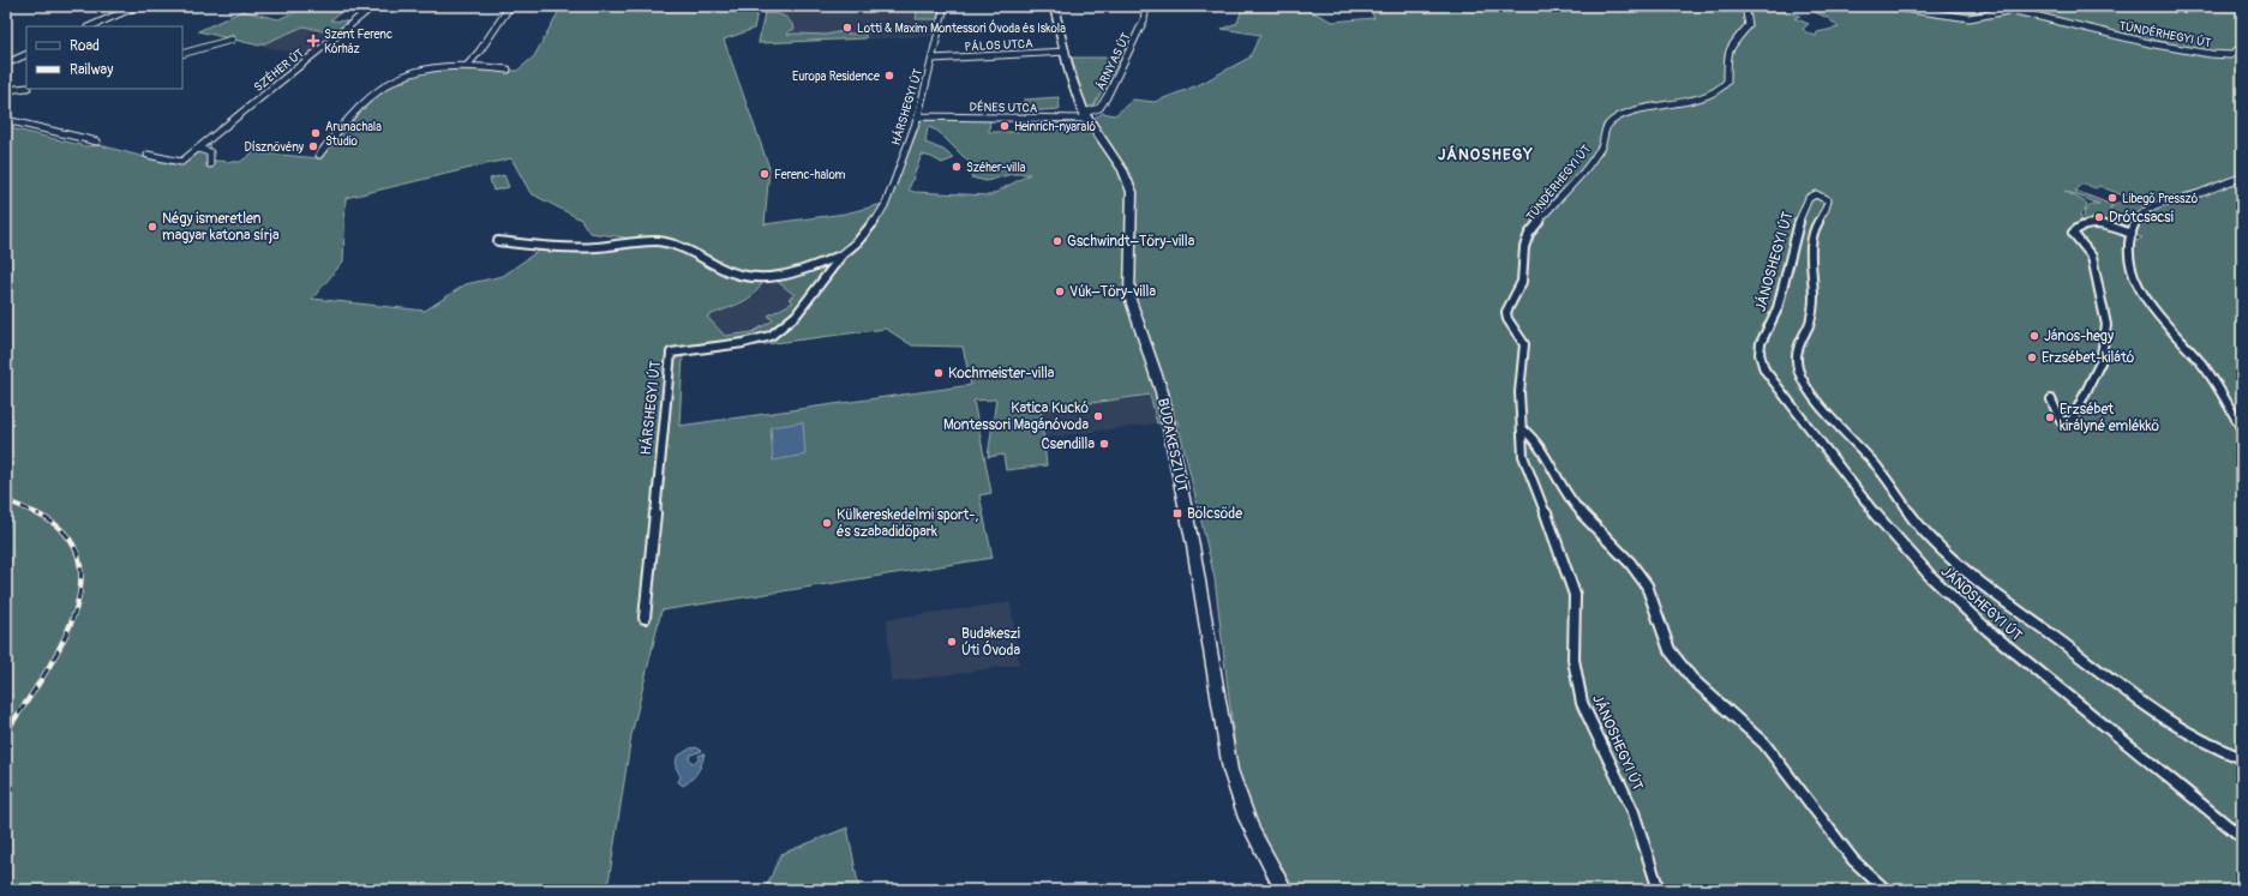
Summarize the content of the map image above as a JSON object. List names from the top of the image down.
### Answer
{
  "streets": {
    "main road": ["BUDAKESZI ÚT"],
    "street": [
      "TÜNDÉRHEGYI ÚT",
      "PÁLOS UTCA",
      "ÁRNYAS ÚT",
      "SZÉHER ÚT",
      "HÁRSHEGYI ÚT",
      "DÉNES UTCA",
      "JÁNOSHEGYI ÚT"
    ]
  },
  "crossings": [
    ["TÜNDÉRHEGYI ÚT", "JÁNOSHEGYI ÚT"],
    ["PÁLOS UTCA", "HÁRSHEGYI ÚT"],
    ["PÁLOS UTCA", "BUDAKESZI ÚT"],
    ["ÁRNYAS ÚT", "DÉNES UTCA"],
    ["ÁRNYAS ÚT", "BUDAKESZI ÚT"],
    ["HÁRSHEGYI ÚT", "DÉNES UTCA"],
    ["DÉNES UTCA", "BUDAKESZI ÚT"]
  ],
  "districts": ["JÁNOSHEGY"],
  "places": {
    "other": [
      "Lotti & Maxim Montessori Óvoda és Iskola",
      "Europa Residence",
      "Heinrich-nyaraló",
      "Arunachala Studio",
      "Dísznövény",
      "Széher-villa",
      "Ferenc-halom",
      "Libegő Presszó",
      "Drótcsacsi",
      "Négy ismeretlen magyar katona sírja",
      "Gschwindt–Tőry-villa",
      "Vúk–Tőry-villa",
      "János-hegy",
      "Erzsébet-kilátó",
      "Kochmeister-villa",
      "Katica Kuckó Montessori Magánóvoda",
      "Erzsébet királyné emlékkő",
      "Csendilla",
      "Külkereskedelmi sport-, és szabadidőpark",
      "Budakeszi Úti Óvoda"
    ],
    "health": ["Szent Ferenc Kórház"],
    "transit": ["Bölcsőde"]
  },
  "legend": ["Road", "Railway"]
}
